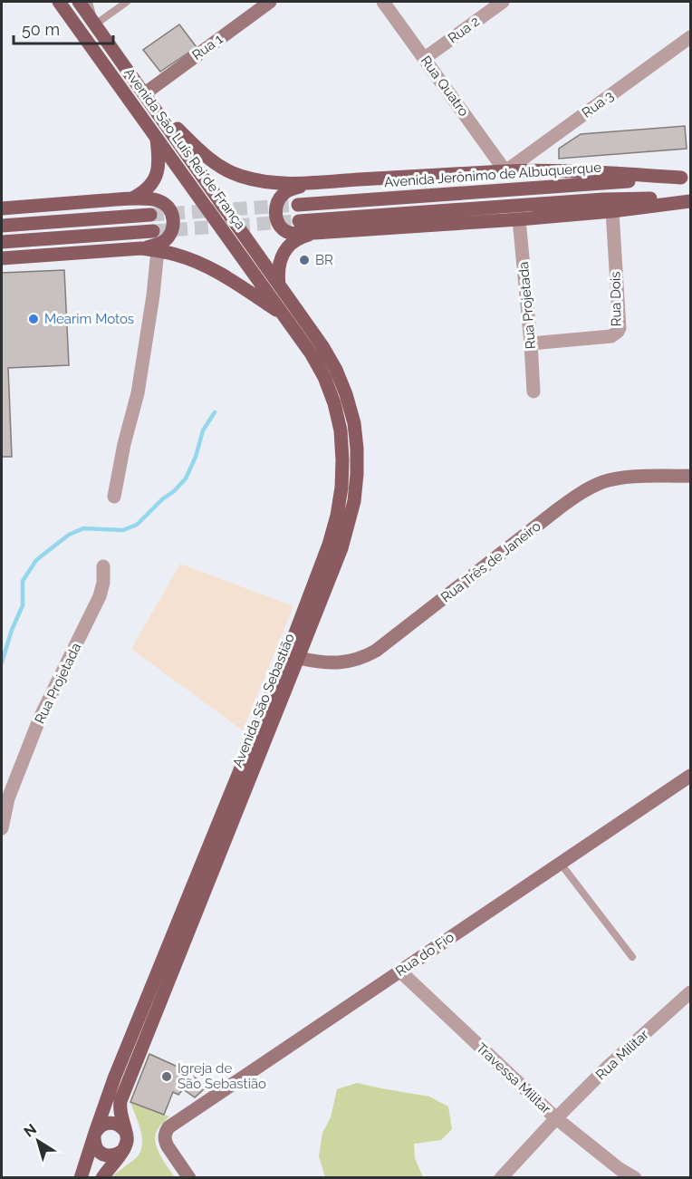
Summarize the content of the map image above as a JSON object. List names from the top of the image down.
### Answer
{
  "streets": {
    "main road": ["Avenida São Luís Rei de França", "Avenida Jerônimo de Albuquerque", "Avenida São Sebastião"],
    "street": [
      "Rua 2",
      "Rua 1",
      "Rua Quatro",
      "Rua 3",
      "Rua Dois",
      "Rua Projetada",
      "Rua Três de Janeiro",
      "Rua do Fio",
      "Rua Militar",
      "Travessa Militar"
    ]
  },
  "crossings": [
    ["Rua 2", "Rua Quatro"],
    ["Rua 1", "Avenida São Luís Rei de França"],
    ["Rua Quatro", "Rua 3"],
    ["Avenida São Luís Rei de França", "Avenida São Sebastião"],
    ["Rua Dois", "Rua Projetada"],
    ["Rua Três de Janeiro", "Avenida São Sebastião"],
    ["Rua do Fio", "Travessa Militar"],
    ["Rua Militar", "Travessa Militar"]
  ],
  "places": ["BR", "Mearim Motos", "Igreja de São Sebastião"],
  "scale_bar": "50 m",
  "north": "top left"
}
